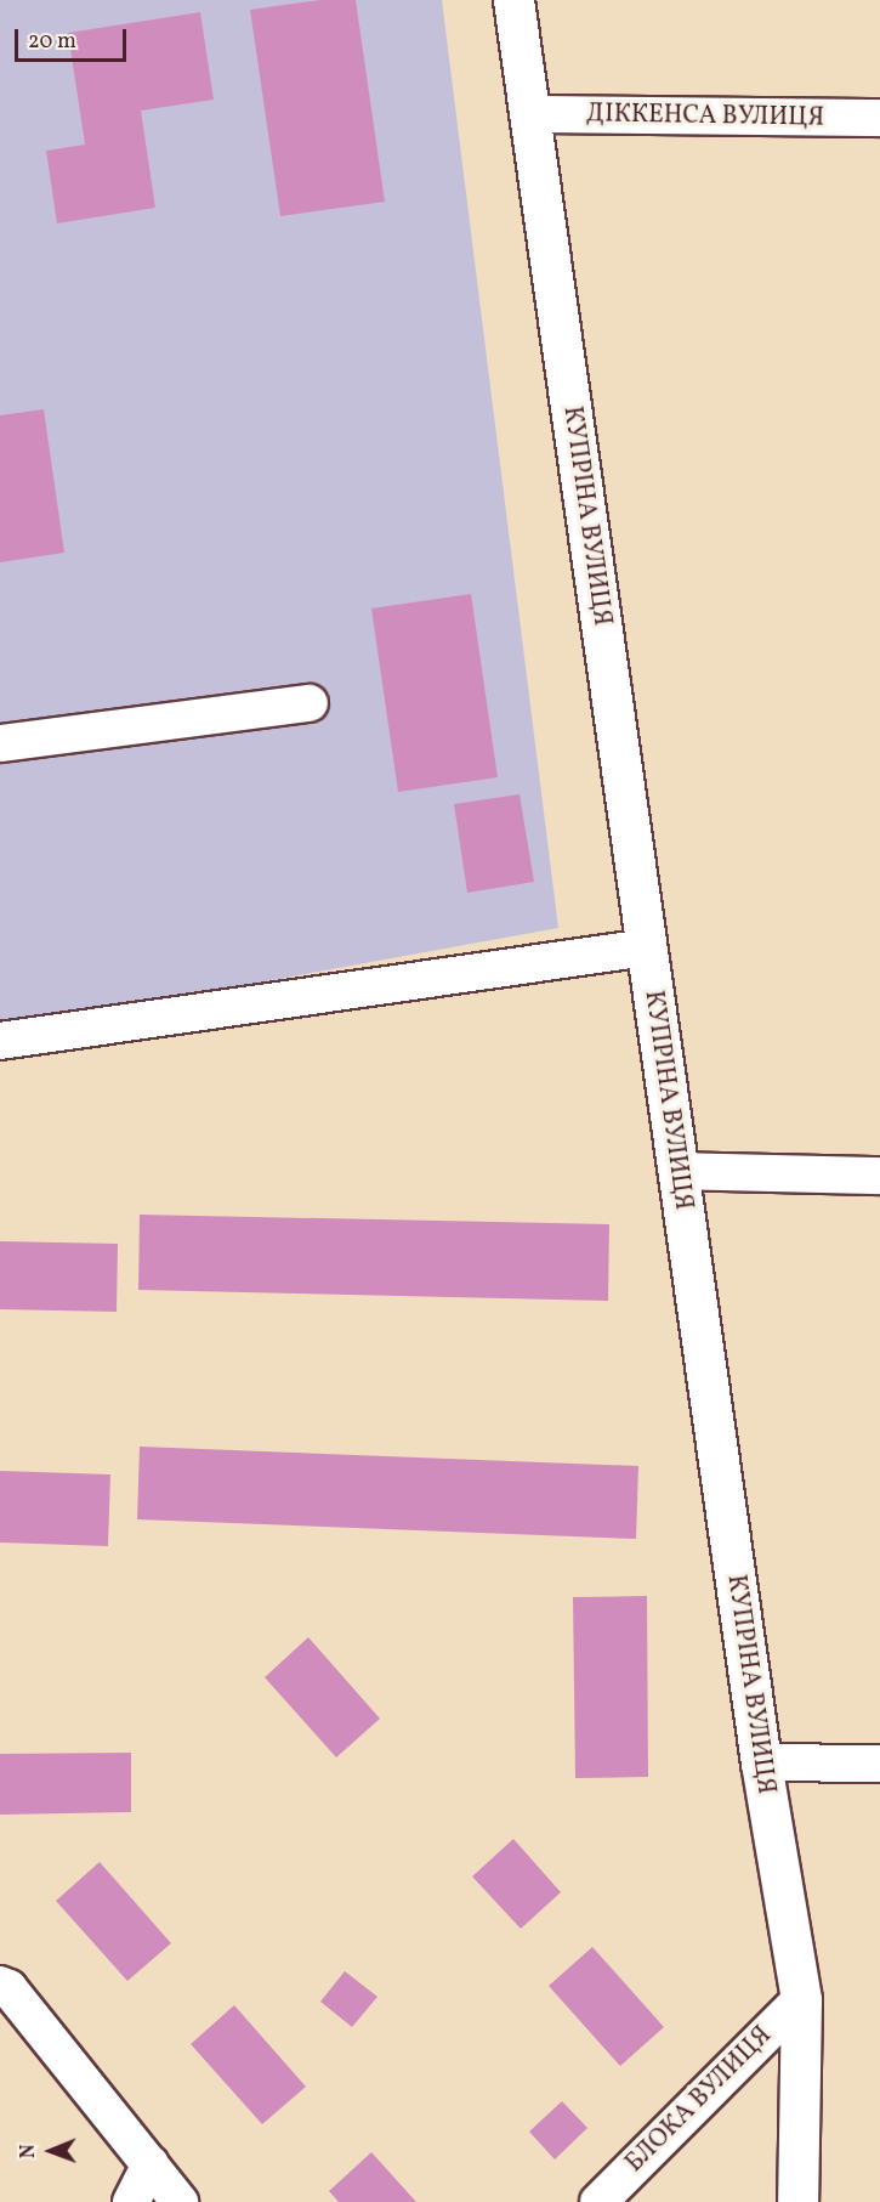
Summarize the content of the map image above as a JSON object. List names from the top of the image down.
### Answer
{
  "streets": {
    "main road": ["КУПРІНА ВУЛИЦЯ"],
    "street": ["ДІККЕНСА ВУЛИЦЯ", "БЛОКА ВУЛИЦЯ"]
  },
  "crossings": [
    ["ДІККЕНСА ВУЛИЦЯ", "КУПРІНА ВУЛИЦЯ"],
    ["КУПРІНА ВУЛИЦЯ", "БЛОКА ВУЛИЦЯ"]
  ],
  "scale_bar": "20 m",
  "north": "left"
}
